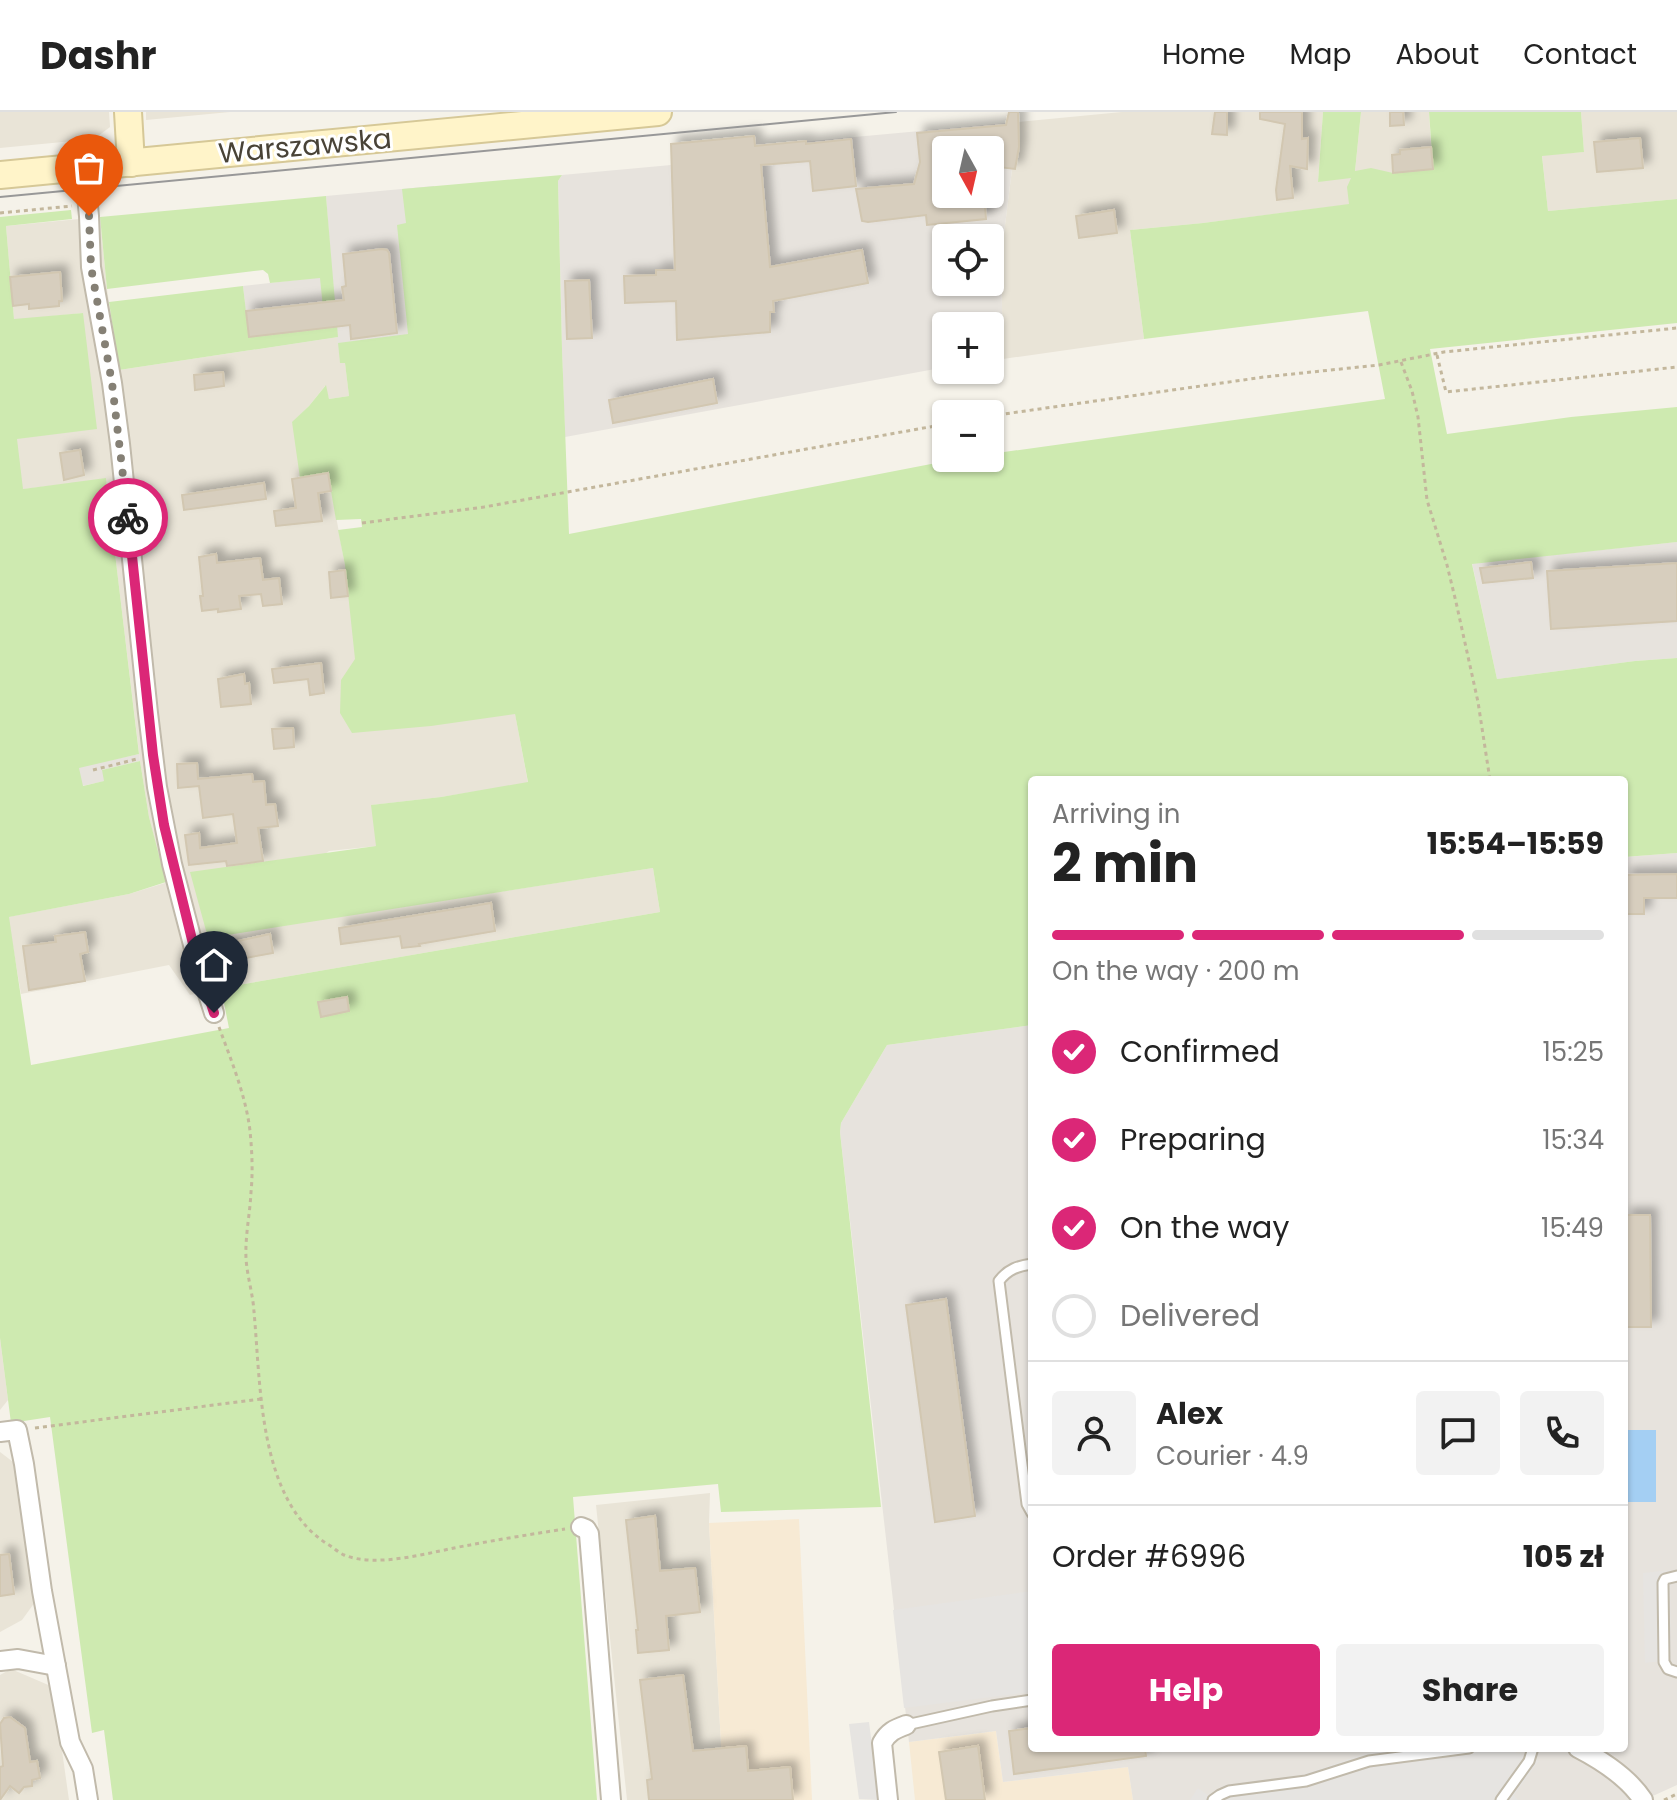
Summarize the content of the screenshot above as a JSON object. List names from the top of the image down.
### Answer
{
  "streets": {
    "main road": ["Warszawska"]
  },
  "north": "bottom",
  "page": {
    "header": "Dashr",
    "nav": [
      "Home",
      "Map",
      "About",
      "Contact"
    ],
    "map_buttons": ["+", "−"],
    "heading": ["2 min", "Arriving in", "15:54–15:59"],
    "panel": [
      "Alex",
      "Courier · 4.9",
      "Order #6996",
      "105 zł"
    ],
    "bar": "On the way · 200 m",
    "list": [
      ["Confirmed", "15:25"],
      ["Preparing", "15:34"],
      ["On the way", "15:49"],
      "Delivered"
    ],
    "buttons": ["Help", "Share"]
  }
}
